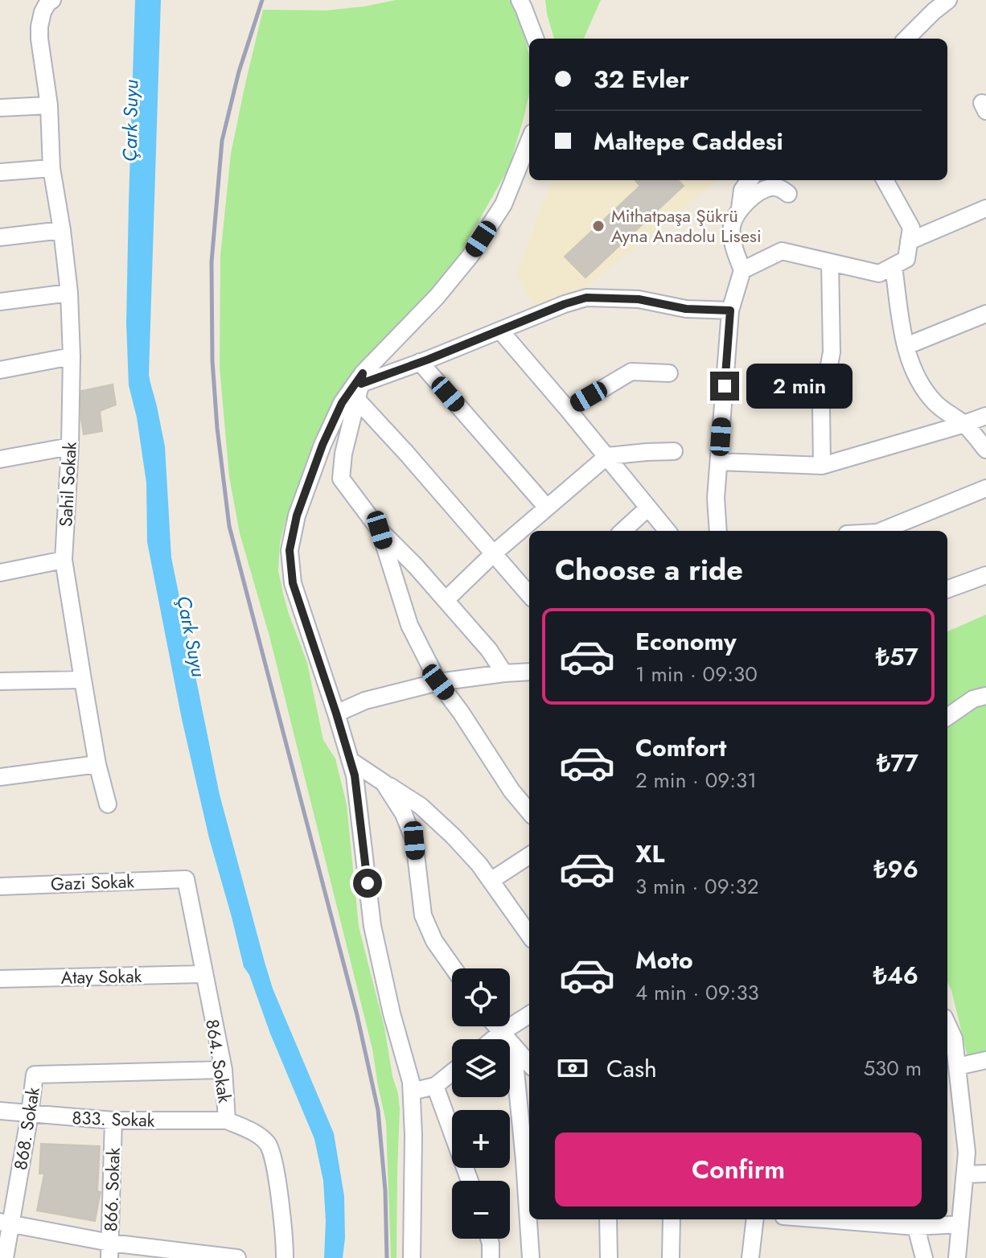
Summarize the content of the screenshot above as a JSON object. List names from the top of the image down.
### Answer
{
  "streets": {
    "street": [
      "Sahil Sokak",
      "Gazi Sokak",
      "Atay Sokak",
      "864. Sokak",
      "833. Sokak",
      "868. Sokak",
      "866. Sokak"
    ]
  },
  "crossings": [
    ["Gazi Sokak", "864. Sokak"],
    ["Atay Sokak", "864. Sokak"],
    ["864. Sokak", "833. Sokak"],
    ["864. Sokak", "868. Sokak"],
    ["833. Sokak", "868. Sokak"],
    ["833. Sokak", "866. Sokak"]
  ],
  "water": ["Çark Suyu"],
  "places": ["Mithatpaşa Şükrü Ayna Anadolu Lisesi"],
  "page": {
    "banner": ["32 Evler", "Maltepe Caddesi"],
    "bubble": "2 min",
    "heading": "Choose a ride",
    "list": [
      {
        "name": "Economy",
        "note": "1 min · 09:30",
        "value": "₺57"
      },
      {
        "name": "Comfort",
        "note": "2 min · 09:31",
        "value": "₺77"
      },
      {
        "name": "XL",
        "note": "3 min · 09:32",
        "value": "₺96"
      },
      {
        "name": "Moto",
        "note": "4 min · 09:33",
        "value": "₺46"
      }
    ],
    "map_buttons": ["+", "−"],
    "pay": ["Cash", "530 m"],
    "buttons": "Confirm"
  }
}
